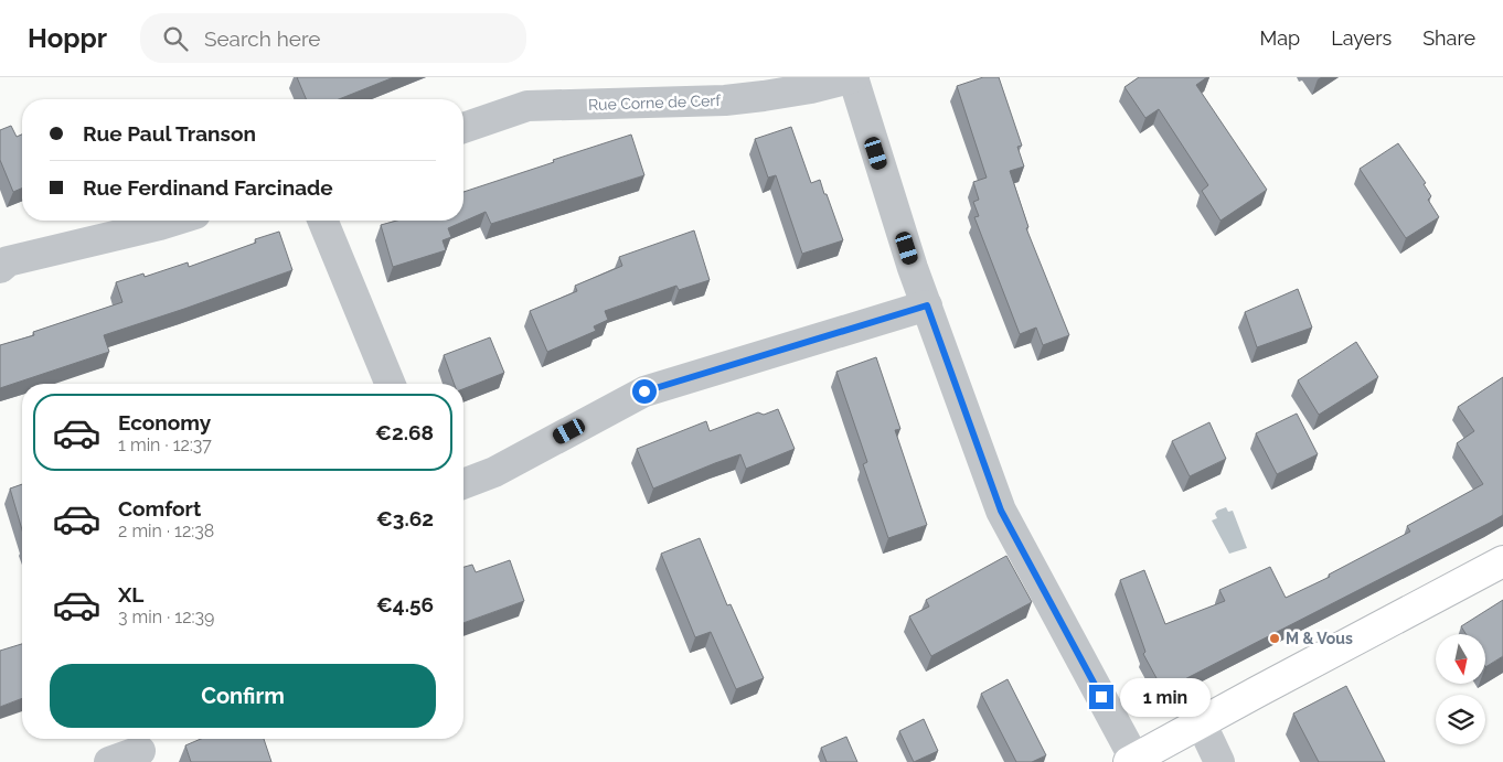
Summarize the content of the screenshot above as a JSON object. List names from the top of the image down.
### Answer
{
  "streets": {
    "street": ["Rue Corne de Cerf"]
  },
  "places": ["M & Vous"],
  "north": "bottom",
  "page": {
    "header": "Hoppr",
    "search": "Search here",
    "nav": ["Map", "Layers", "Share"],
    "banner": ["Rue Paul Transon", "Rue Ferdinand Farcinade"],
    "list": [
      {
        "name": "Economy",
        "note": "1 min · 12:37",
        "value": "€2.68"
      },
      {
        "name": "Comfort",
        "note": "2 min · 12:38",
        "value": "€3.62"
      },
      {
        "name": "XL",
        "note": "3 min · 12:39",
        "value": "€4.56"
      }
    ],
    "buttons": "Confirm",
    "bubble": "1 min"
  }
}
